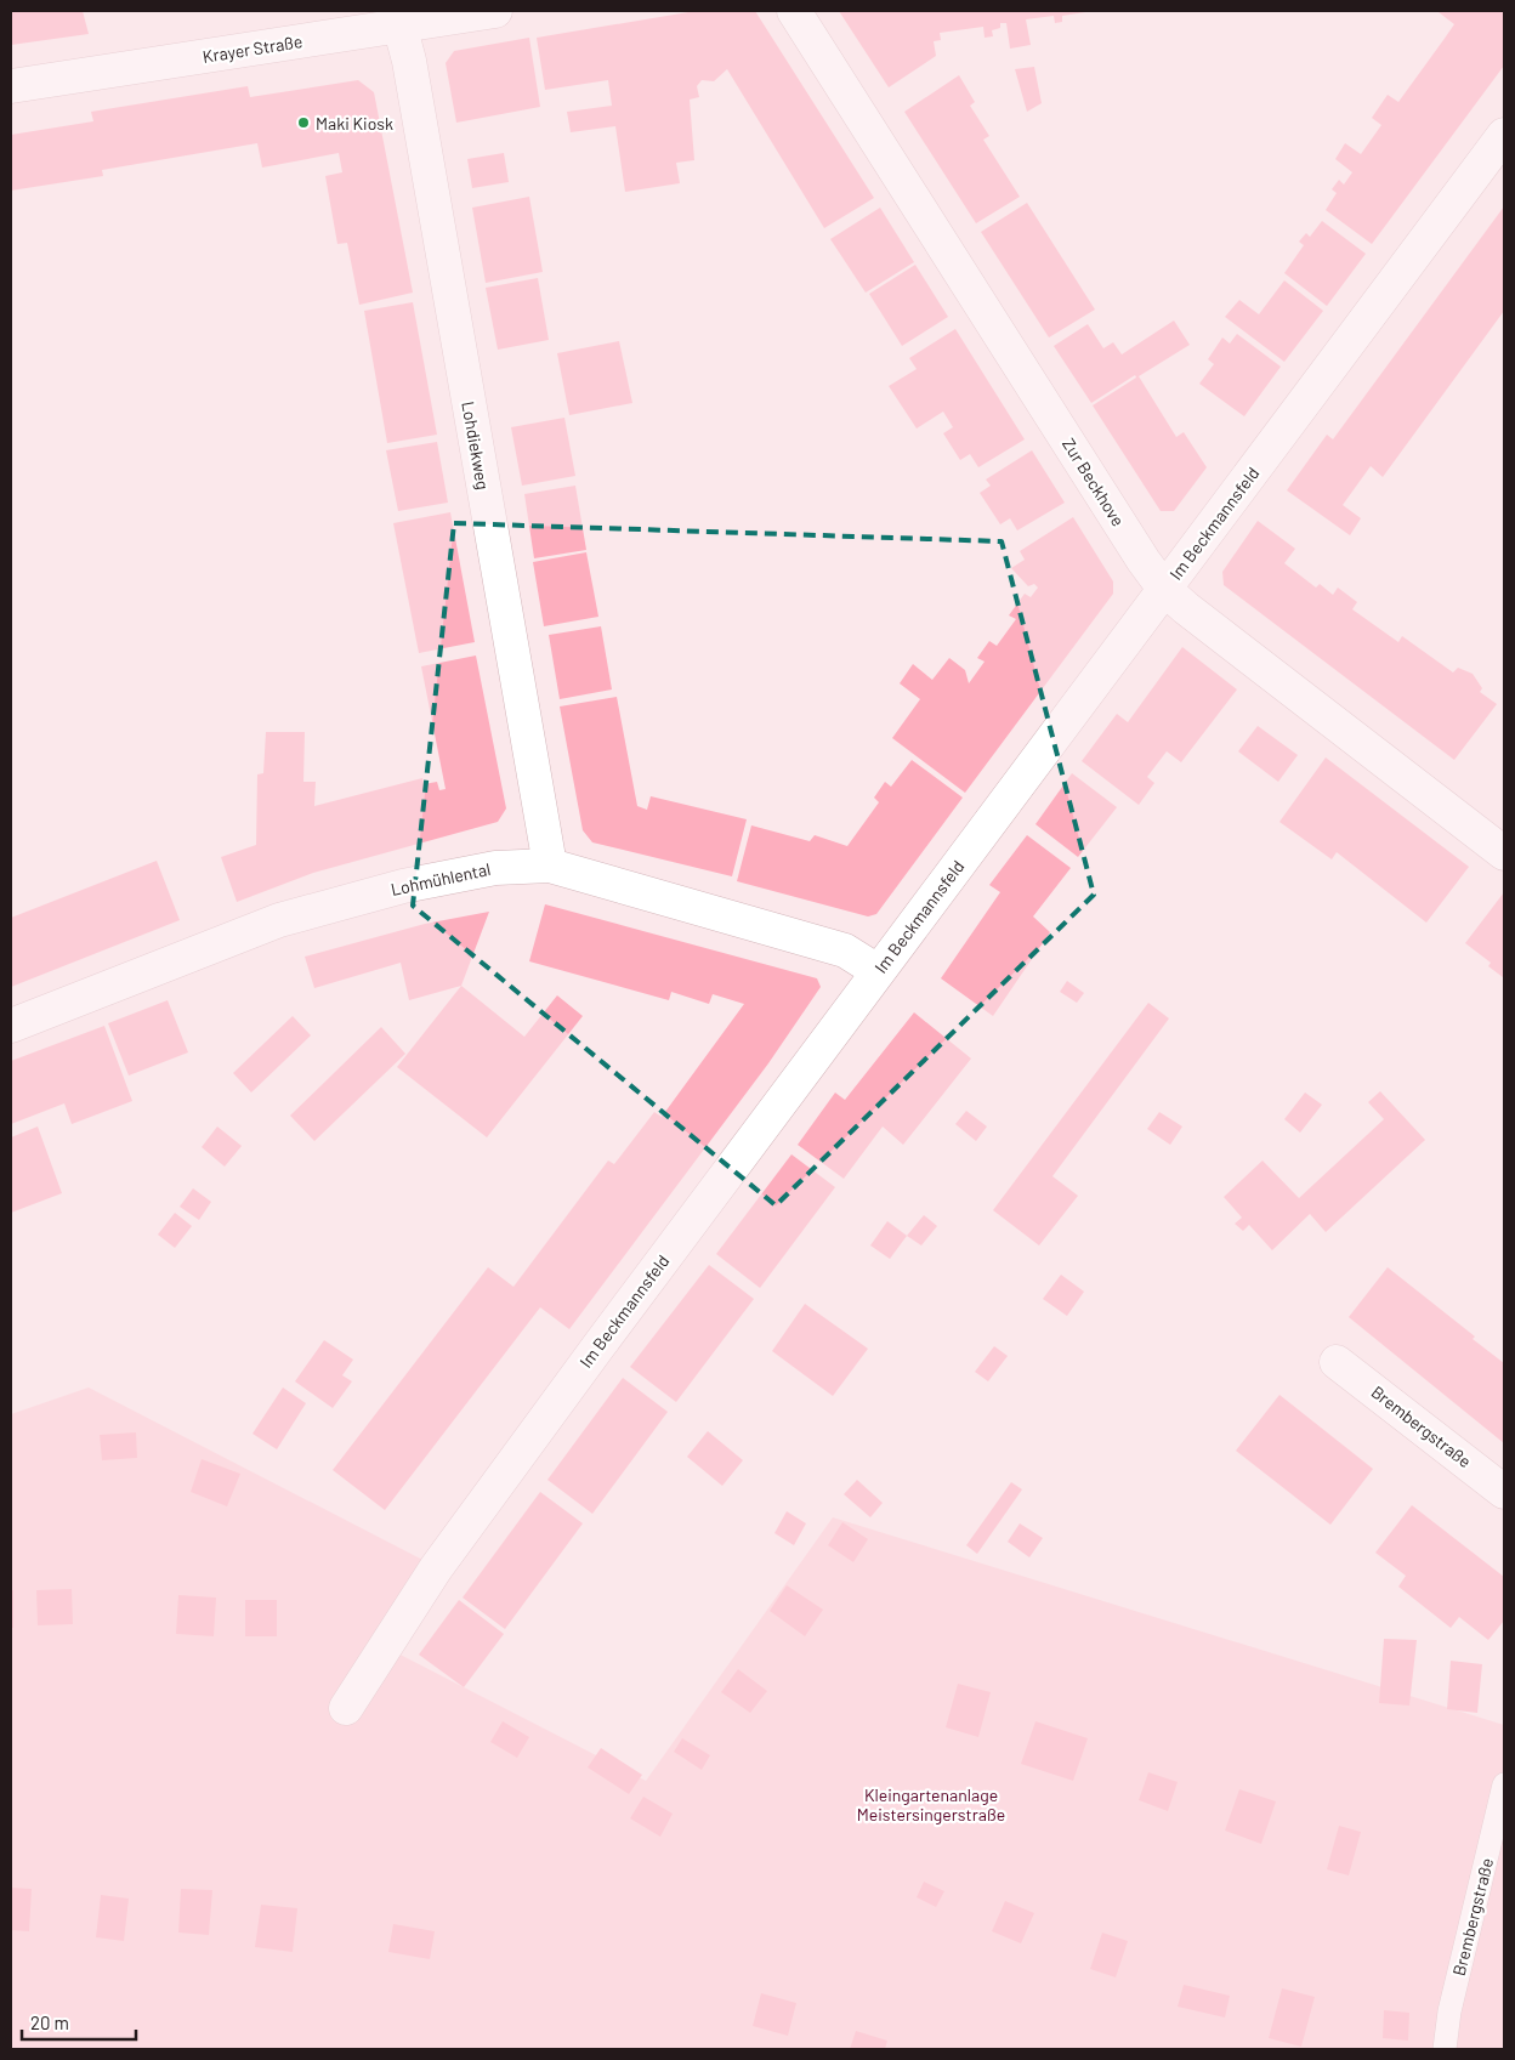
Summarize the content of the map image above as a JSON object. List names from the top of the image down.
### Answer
{
  "streets": {
    "street": [
      "Krayer Straße",
      "Lohdiekweg",
      "Zur Beckhove",
      "Im Beckmannsfeld",
      "Lohmühlental",
      "Brembergstraße"
    ]
  },
  "crossings": [
    ["Krayer Straße", "Lohdiekweg"],
    ["Lohdiekweg", "Lohmühlental"],
    ["Zur Beckhove", "Im Beckmannsfeld"],
    ["Im Beckmannsfeld", "Lohmühlental"]
  ],
  "parks": ["Kleingartenanlage Meistersingerstraße"],
  "places": ["Maki Kiosk"],
  "scale_bar": "20 m"
}
